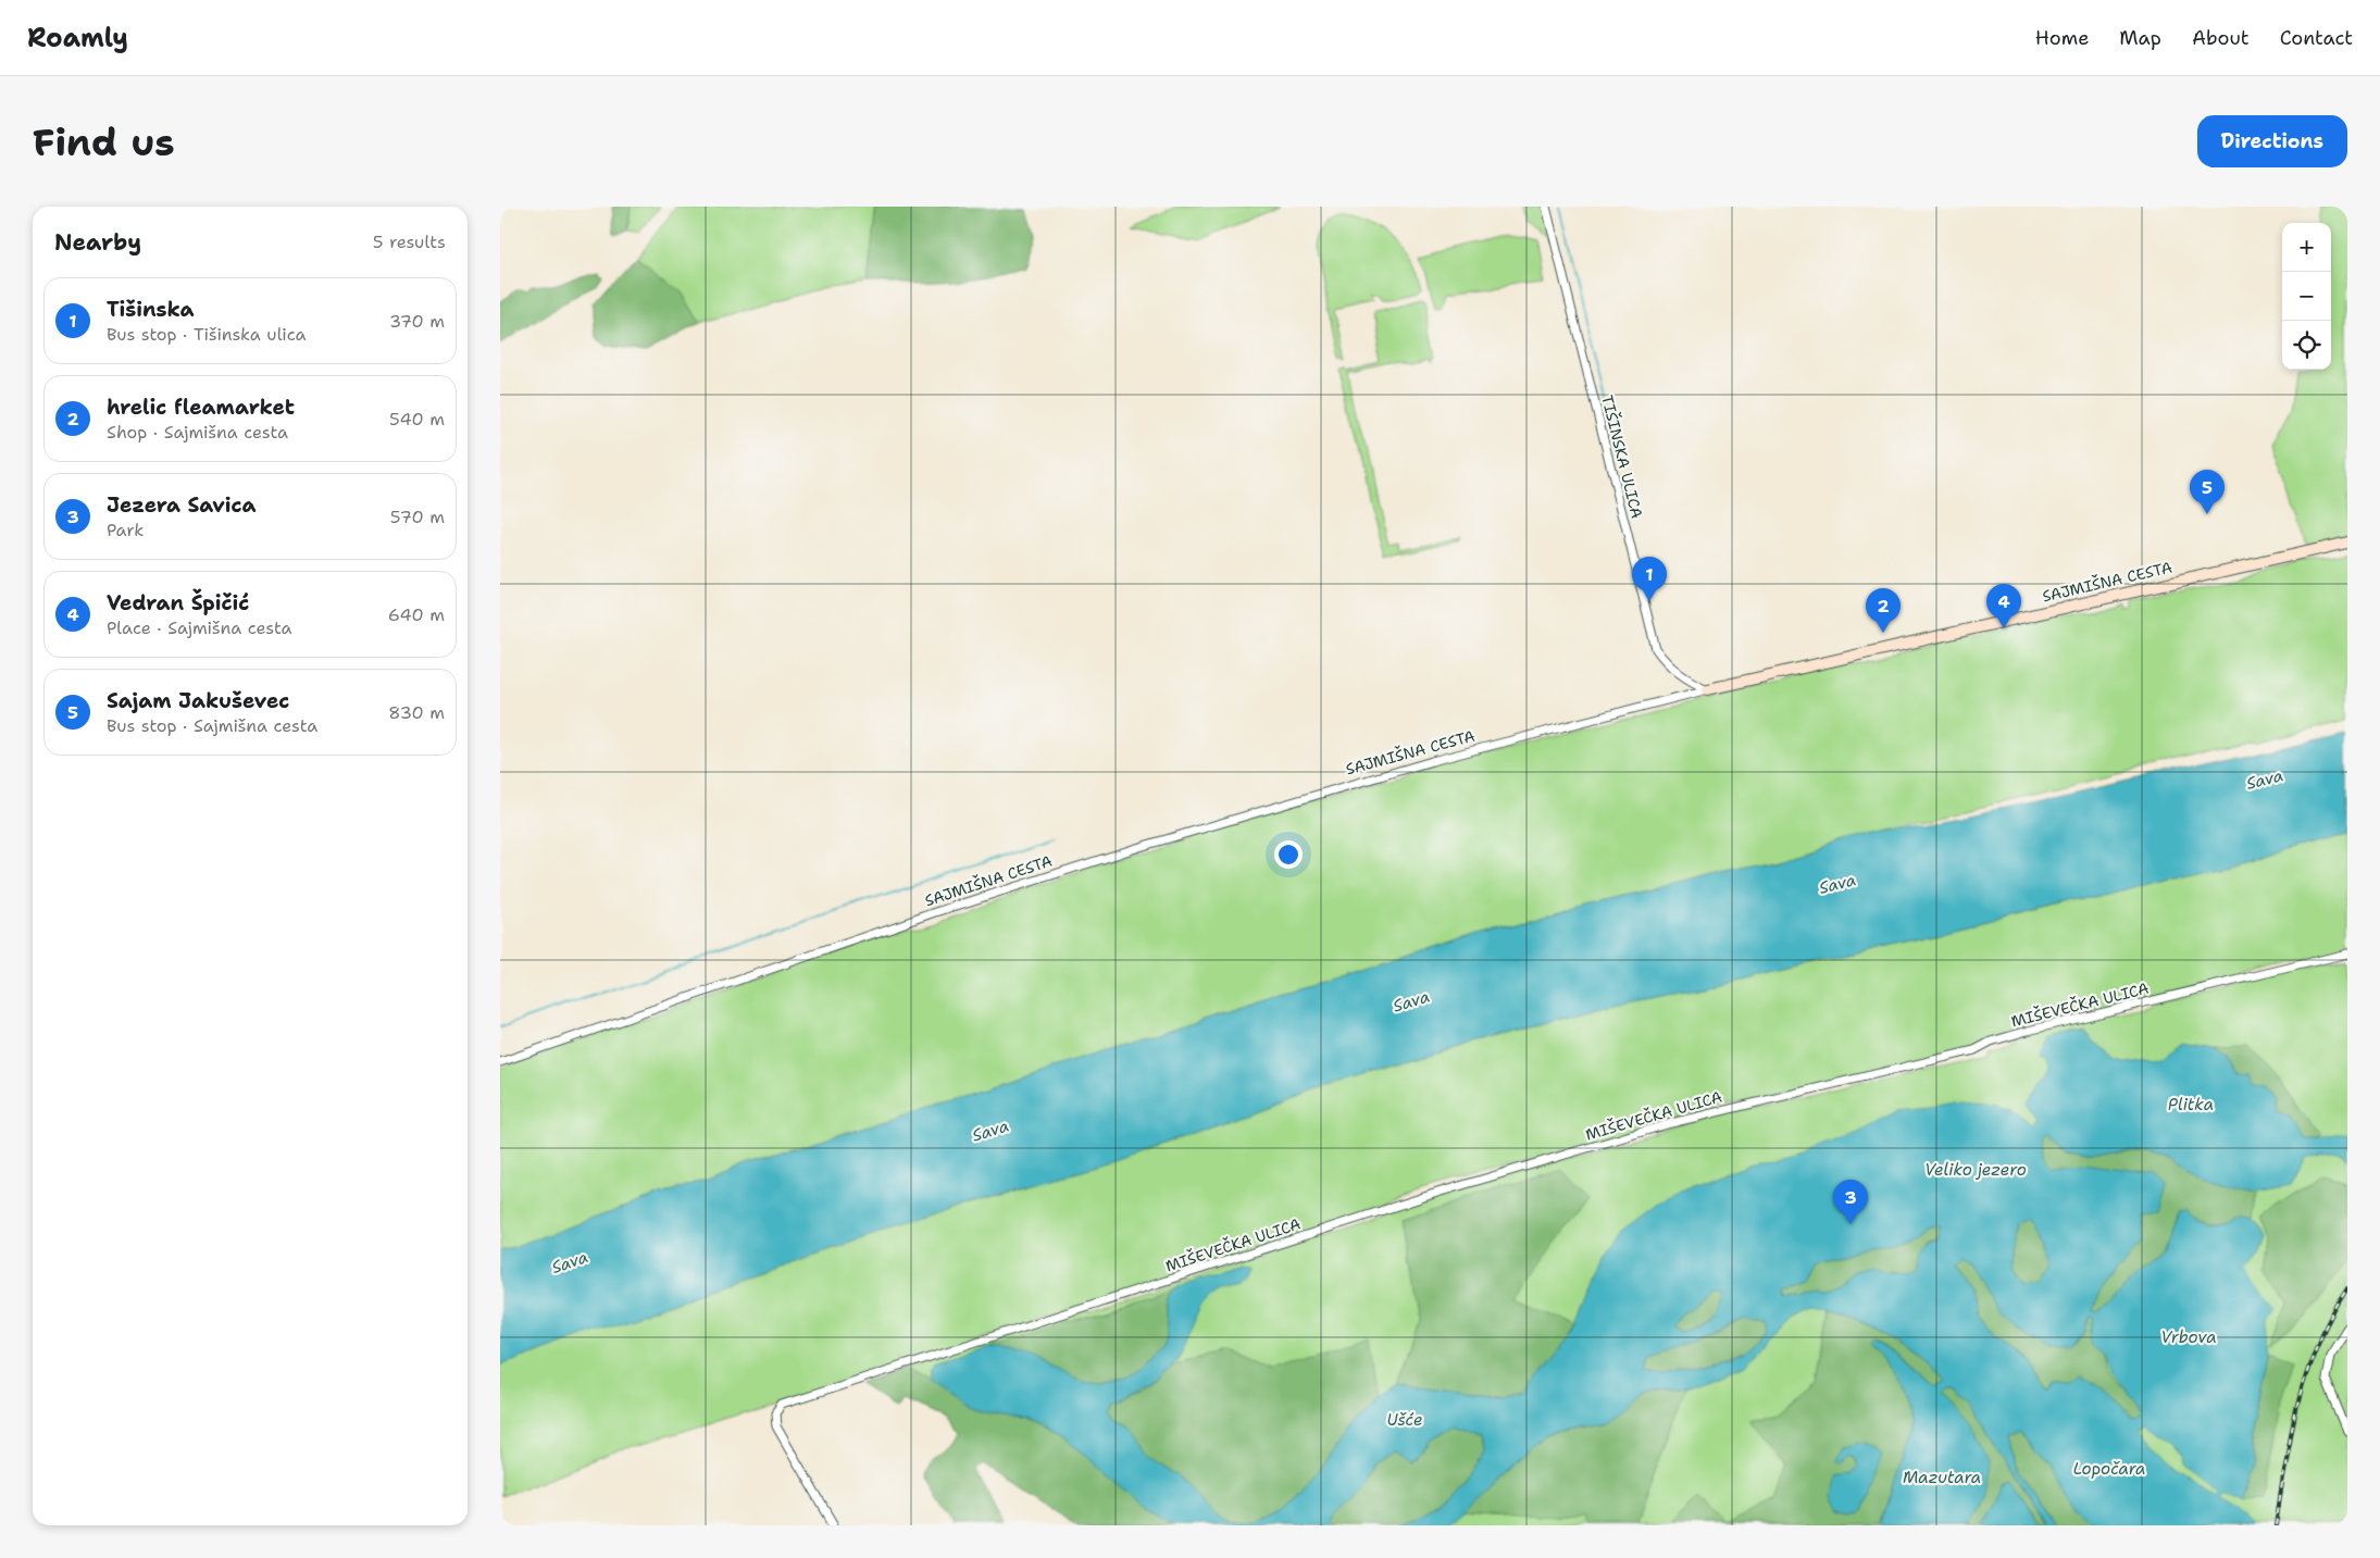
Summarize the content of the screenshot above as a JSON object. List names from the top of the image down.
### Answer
{
  "streets": {
    "street": ["TIŠINSKA ULICA", "SAJMIŠNA CESTA", "MIŠEVEČKA ULICA"]
  },
  "crossings": [
    ["TIŠINSKA ULICA", "SAJMIŠNA CESTA"]
  ],
  "water": [
    "Sava",
    "Plitka",
    "Veliko jezero",
    "Vrbova",
    "Ušće",
    "Lopočara",
    "Mazutara"
  ],
  "page": {
    "header": "Roamly",
    "nav": [
      "Home",
      "Map",
      "About",
      "Contact"
    ],
    "buttons": "Directions",
    "title": "Find us",
    "heading": ["Nearby", "5 results"],
    "map_buttons": ["+", "−"],
    "list": [
      {
        "mark": "1",
        "name": "Tišinska",
        "note": "Bus stop · Tišinska ulica",
        "value": "370 m"
      },
      {
        "mark": "2",
        "name": "hrelic fleamarket",
        "note": "Shop · Sajmišna cesta",
        "value": "540 m"
      },
      {
        "mark": "3",
        "name": "Jezera Savica",
        "note": "Park",
        "value": "570 m"
      },
      {
        "mark": "4",
        "name": "Vedran Špičić",
        "note": "Place · Sajmišna cesta",
        "value": "640 m"
      },
      {
        "mark": "5",
        "name": "Sajam Jakuševec",
        "note": "Bus stop · Sajmišna cesta",
        "value": "830 m"
      }
    ],
    "pins": [
      "5",
      "1",
      "4",
      "2",
      "3"
    ]
  }
}
